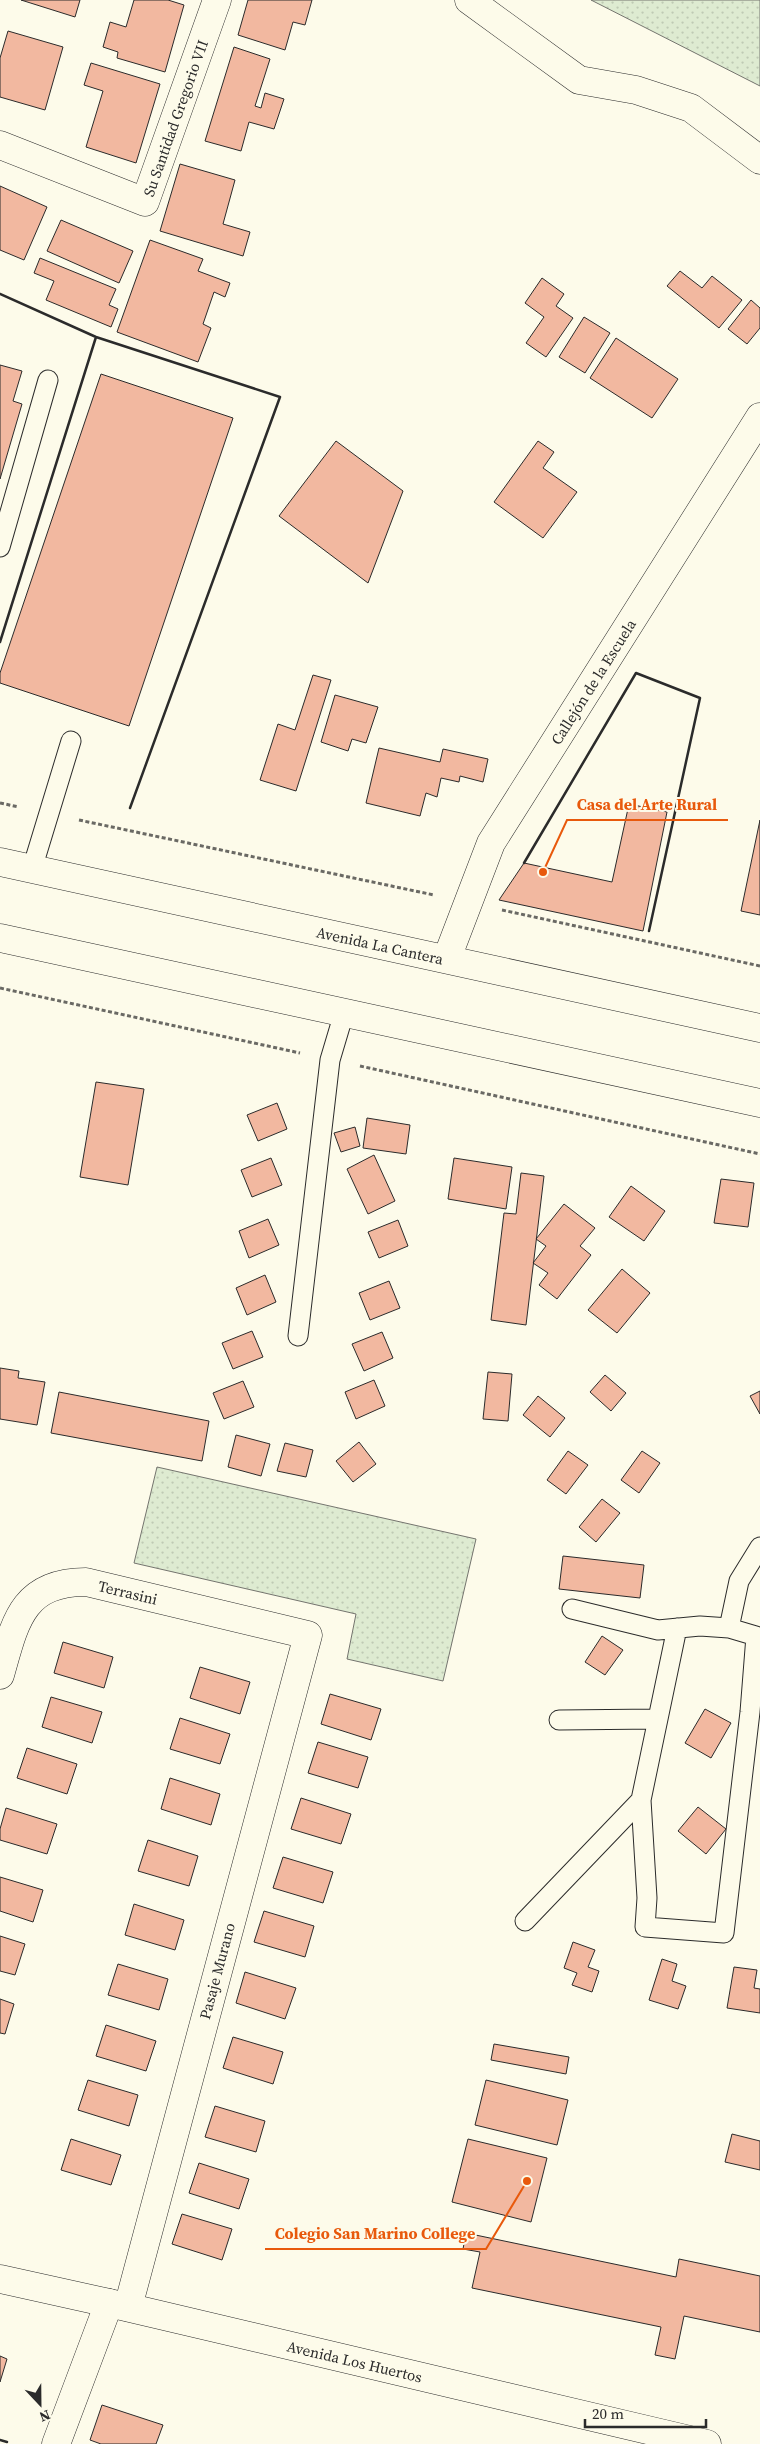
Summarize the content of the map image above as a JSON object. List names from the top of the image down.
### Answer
{
  "streets": {
    "main road": [
      "Su Santidad Gregorio VII",
      "Callejón de la Escuela",
      "Avenida La Cantera",
      "Terrasini",
      "Pasaje Murano",
      "Avenida Los Huertos"
    ]
  },
  "crossings": [
    ["Callejón de la Escuela", "Avenida La Cantera"],
    ["Terrasini", "Pasaje Murano"],
    ["Pasaje Murano", "Avenida Los Huertos"]
  ],
  "places": ["Casa del Arte Rural", "Colegio San Marino College"],
  "scale_bar": "20 m",
  "north": "bottom"
}
